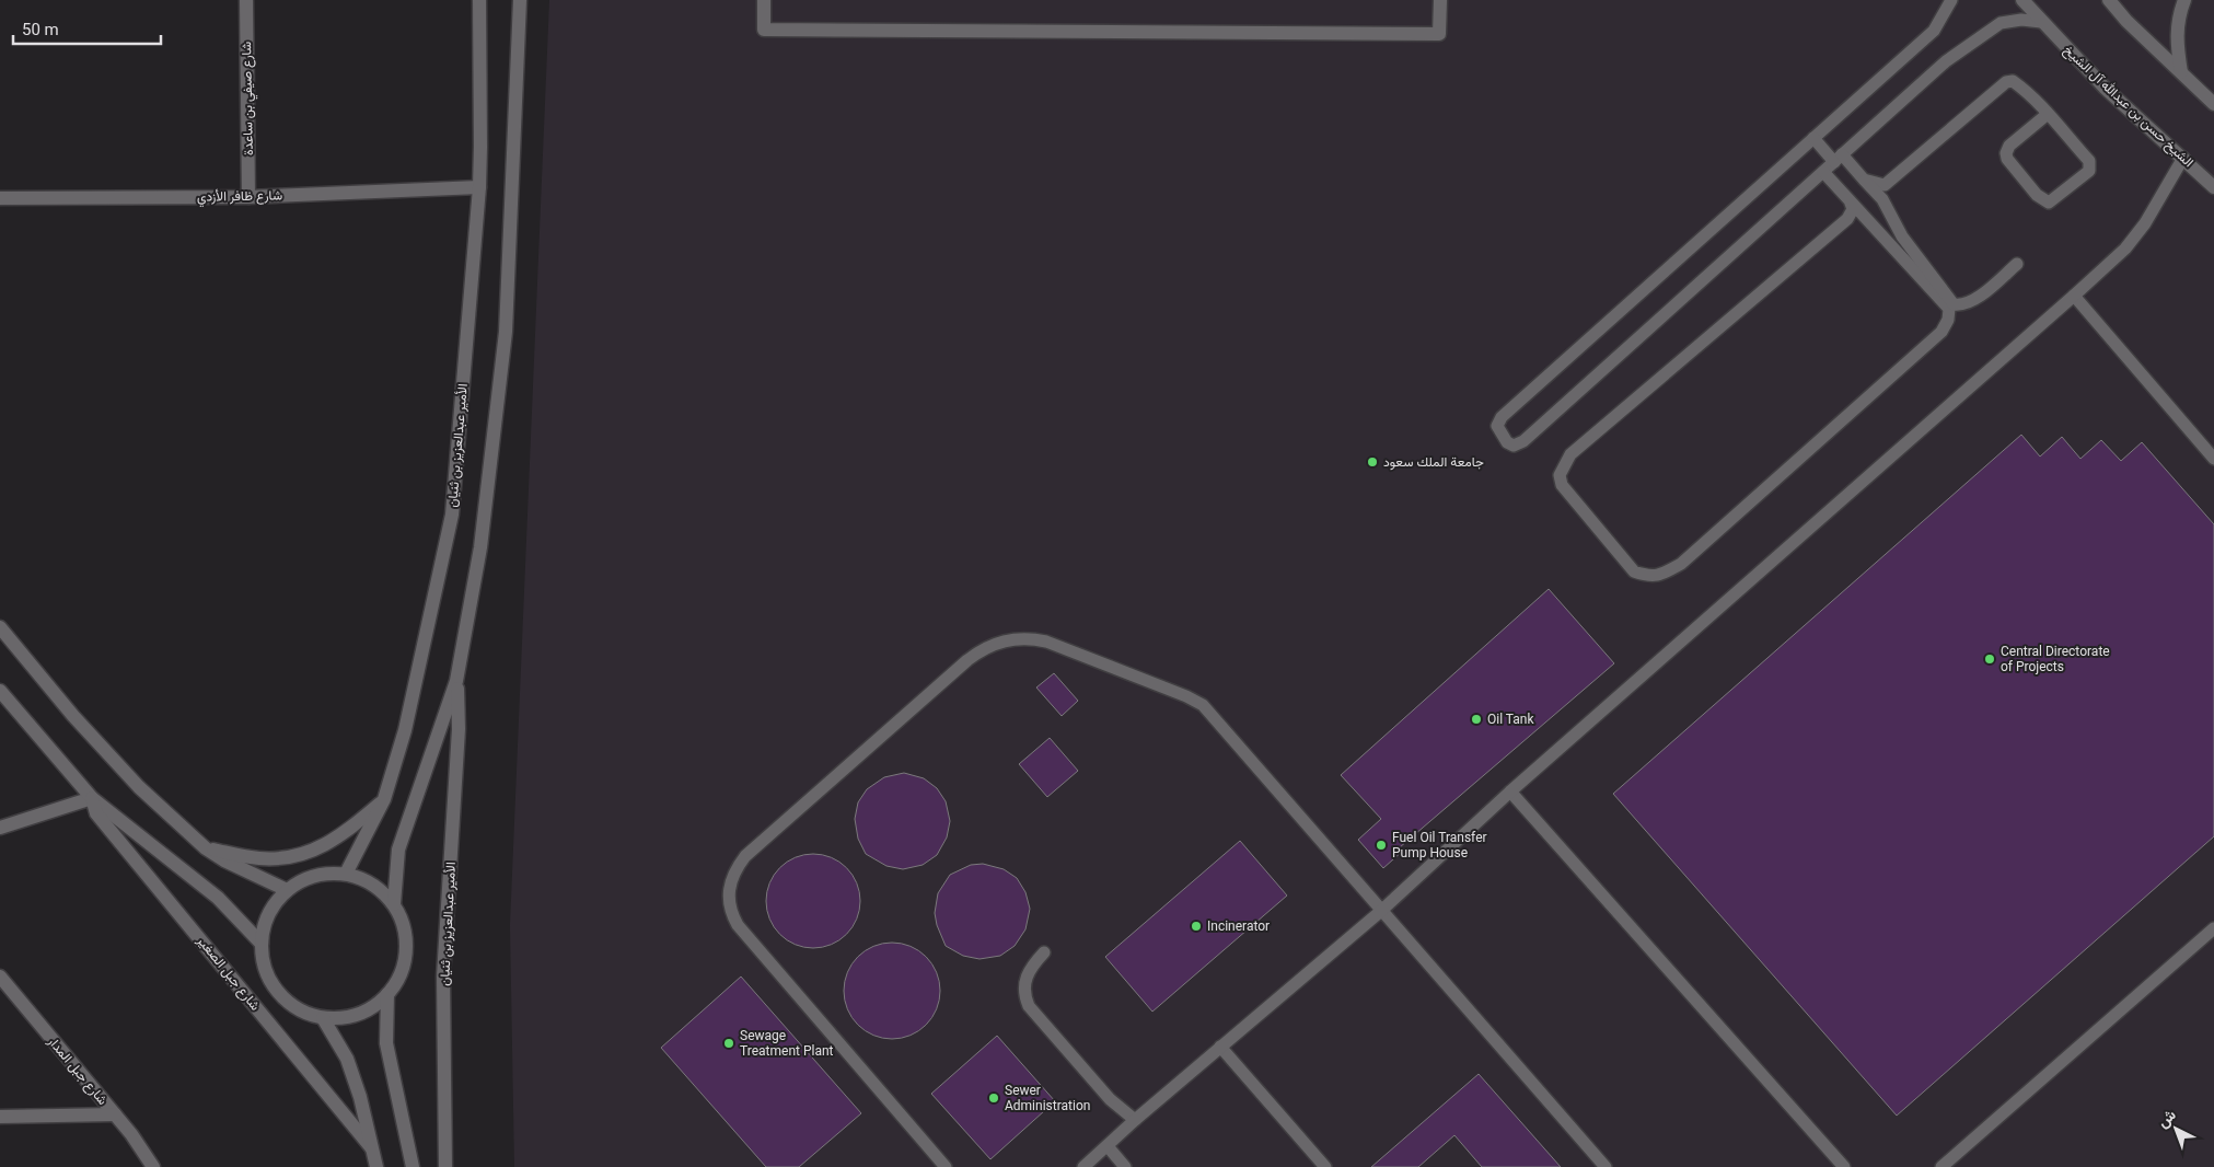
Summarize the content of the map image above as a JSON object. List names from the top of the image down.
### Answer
{
  "streets": {
    "street": [
      "شارع صيفي بن ساعدة",
      "الشيخ حسن بن عبدالله آل الشيخ",
      "شارع ظافر الأزدي",
      "الأمير عبدالعزيز بن ثنيان",
      "شارع جبل الصغير",
      "شارع جبل المدار"
    ]
  },
  "crossings": [
    ["شارع صيفي بن ساعدة", "شارع ظافر الأزدي"],
    ["شارع ظافر الأزدي", "الأمير عبدالعزيز بن ثنيان"],
    ["الأمير عبدالعزيز بن ثنيان", "شارع جبل الصغير"]
  ],
  "places": [
    "جامعة الملك سعود",
    "Central Directorate of Projects",
    "Oil Tank",
    "Fuel Oil Transfer Pump House",
    "Incinerator",
    "Sewage Treatment Plant",
    "Sewer Administration"
  ],
  "scale_bar": "50 m",
  "north": "top left"
}
